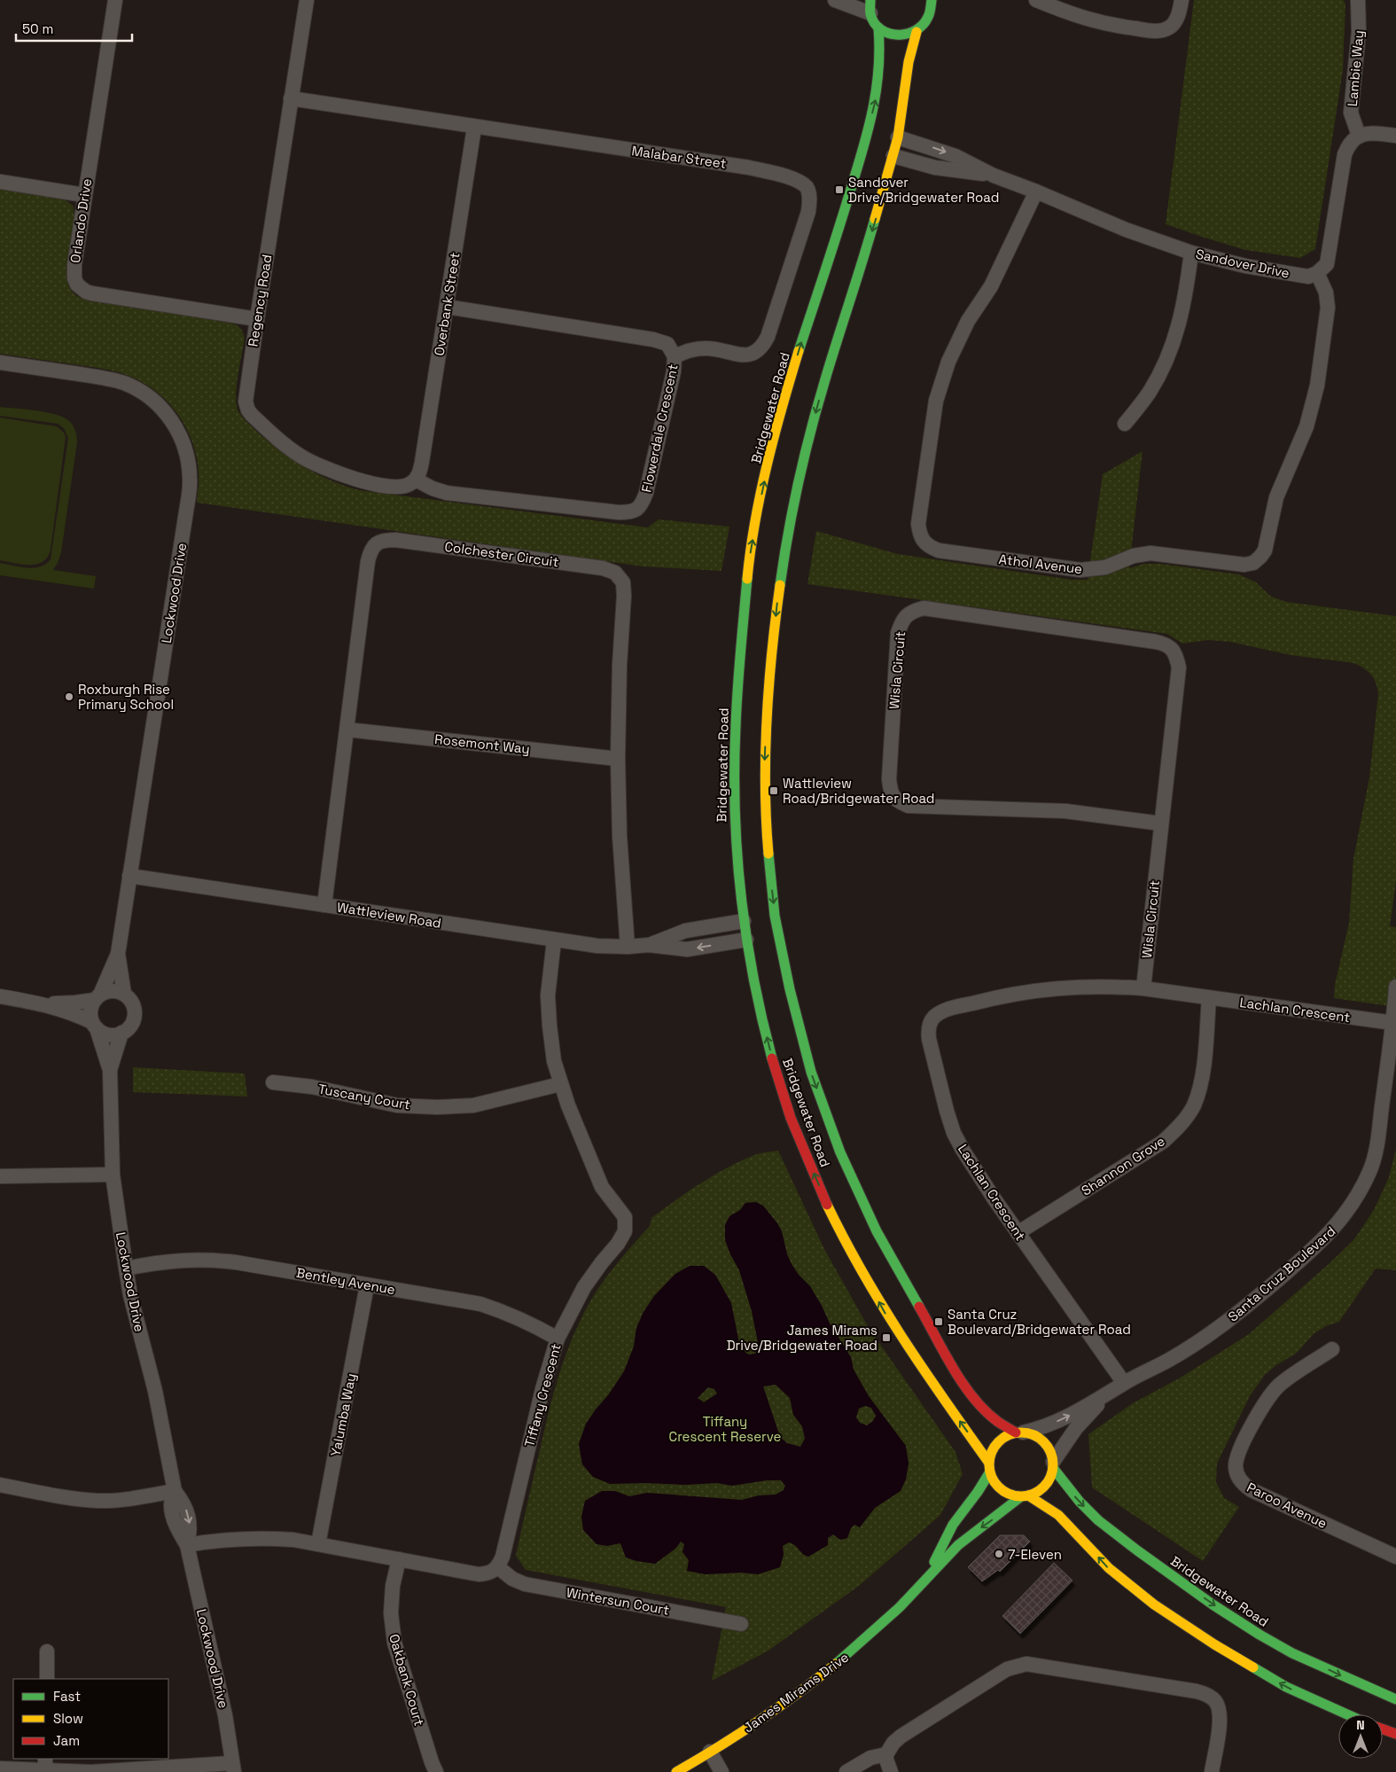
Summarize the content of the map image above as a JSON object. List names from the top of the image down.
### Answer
{
  "streets": {
    "street": [
      "Lambie Way",
      "Malabar Street",
      "Orlando Drive",
      "Sandover Drive",
      "Regency Road",
      "Overbank Street",
      "Bridgewater Road",
      "Flowerdale Crescent",
      "Colchester Circuit",
      "Athol Avenue",
      "Lockwood Drive",
      "Wisla Circuit",
      "Rosemont Way",
      "Wattleview Road",
      "Lachlan Crescent",
      "Tuscany Court",
      "Shannon Grove",
      "Santa Cruz Boulevard",
      "Bentley Avenue",
      "Tiffany Crescent",
      "Yalumba Way",
      "Paroo Avenue",
      "Wintersun Court",
      "Oakbank Court",
      "James Mirams Drive"
    ]
  },
  "crossings": [
    ["Malabar Street", "Regency Road"],
    ["Malabar Street", "Overbank Street"],
    ["Malabar Street", "Flowerdale Crescent"],
    ["Orlando Drive", "Regency Road"],
    ["Sandover Drive", "Bridgewater Road"],
    ["Sandover Drive", "Athol Avenue"],
    ["Regency Road", "Overbank Street"],
    ["Regency Road", "Flowerdale Crescent"],
    ["Overbank Street", "Flowerdale Crescent"],
    ["Bridgewater Road", "Wattleview Road"],
    ["Bridgewater Road", "Santa Cruz Boulevard"],
    ["Bridgewater Road", "James Mirams Drive"],
    ["Colchester Circuit", "Rosemont Way"],
    ["Colchester Circuit", "Wattleview Road"],
    ["Lockwood Drive", "Wattleview Road"],
    ["Lockwood Drive", "Bentley Avenue"],
    ["Wisla Circuit", "Lachlan Crescent"],
    ["Wattleview Road", "Tiffany Crescent"],
    ["Lachlan Crescent", "Shannon Grove"],
    ["Lachlan Crescent", "Santa Cruz Boulevard"],
    ["Tuscany Court", "Tiffany Crescent"],
    ["Santa Cruz Boulevard", "James Mirams Drive"],
    ["Bentley Avenue", "Tiffany Crescent"],
    ["Bentley Avenue", "Yalumba Way"],
    ["Tiffany Crescent", "Wintersun Court"]
  ],
  "parks": ["Tiffany Crescent Reserve"],
  "places": {
    "transit": [
      "Sandover Drive/Bridgewater Road",
      "Wattleview Road/Bridgewater Road",
      "Santa Cruz Boulevard/Bridgewater Road",
      "James Mirams Drive/Bridgewater Road"
    ],
    "other": ["Roxburgh Rise Primary School", "7-Eleven"]
  },
  "legend": ["Fast", "Slow", "Jam"],
  "scale_bar": "50 m",
  "north": "top"
}
